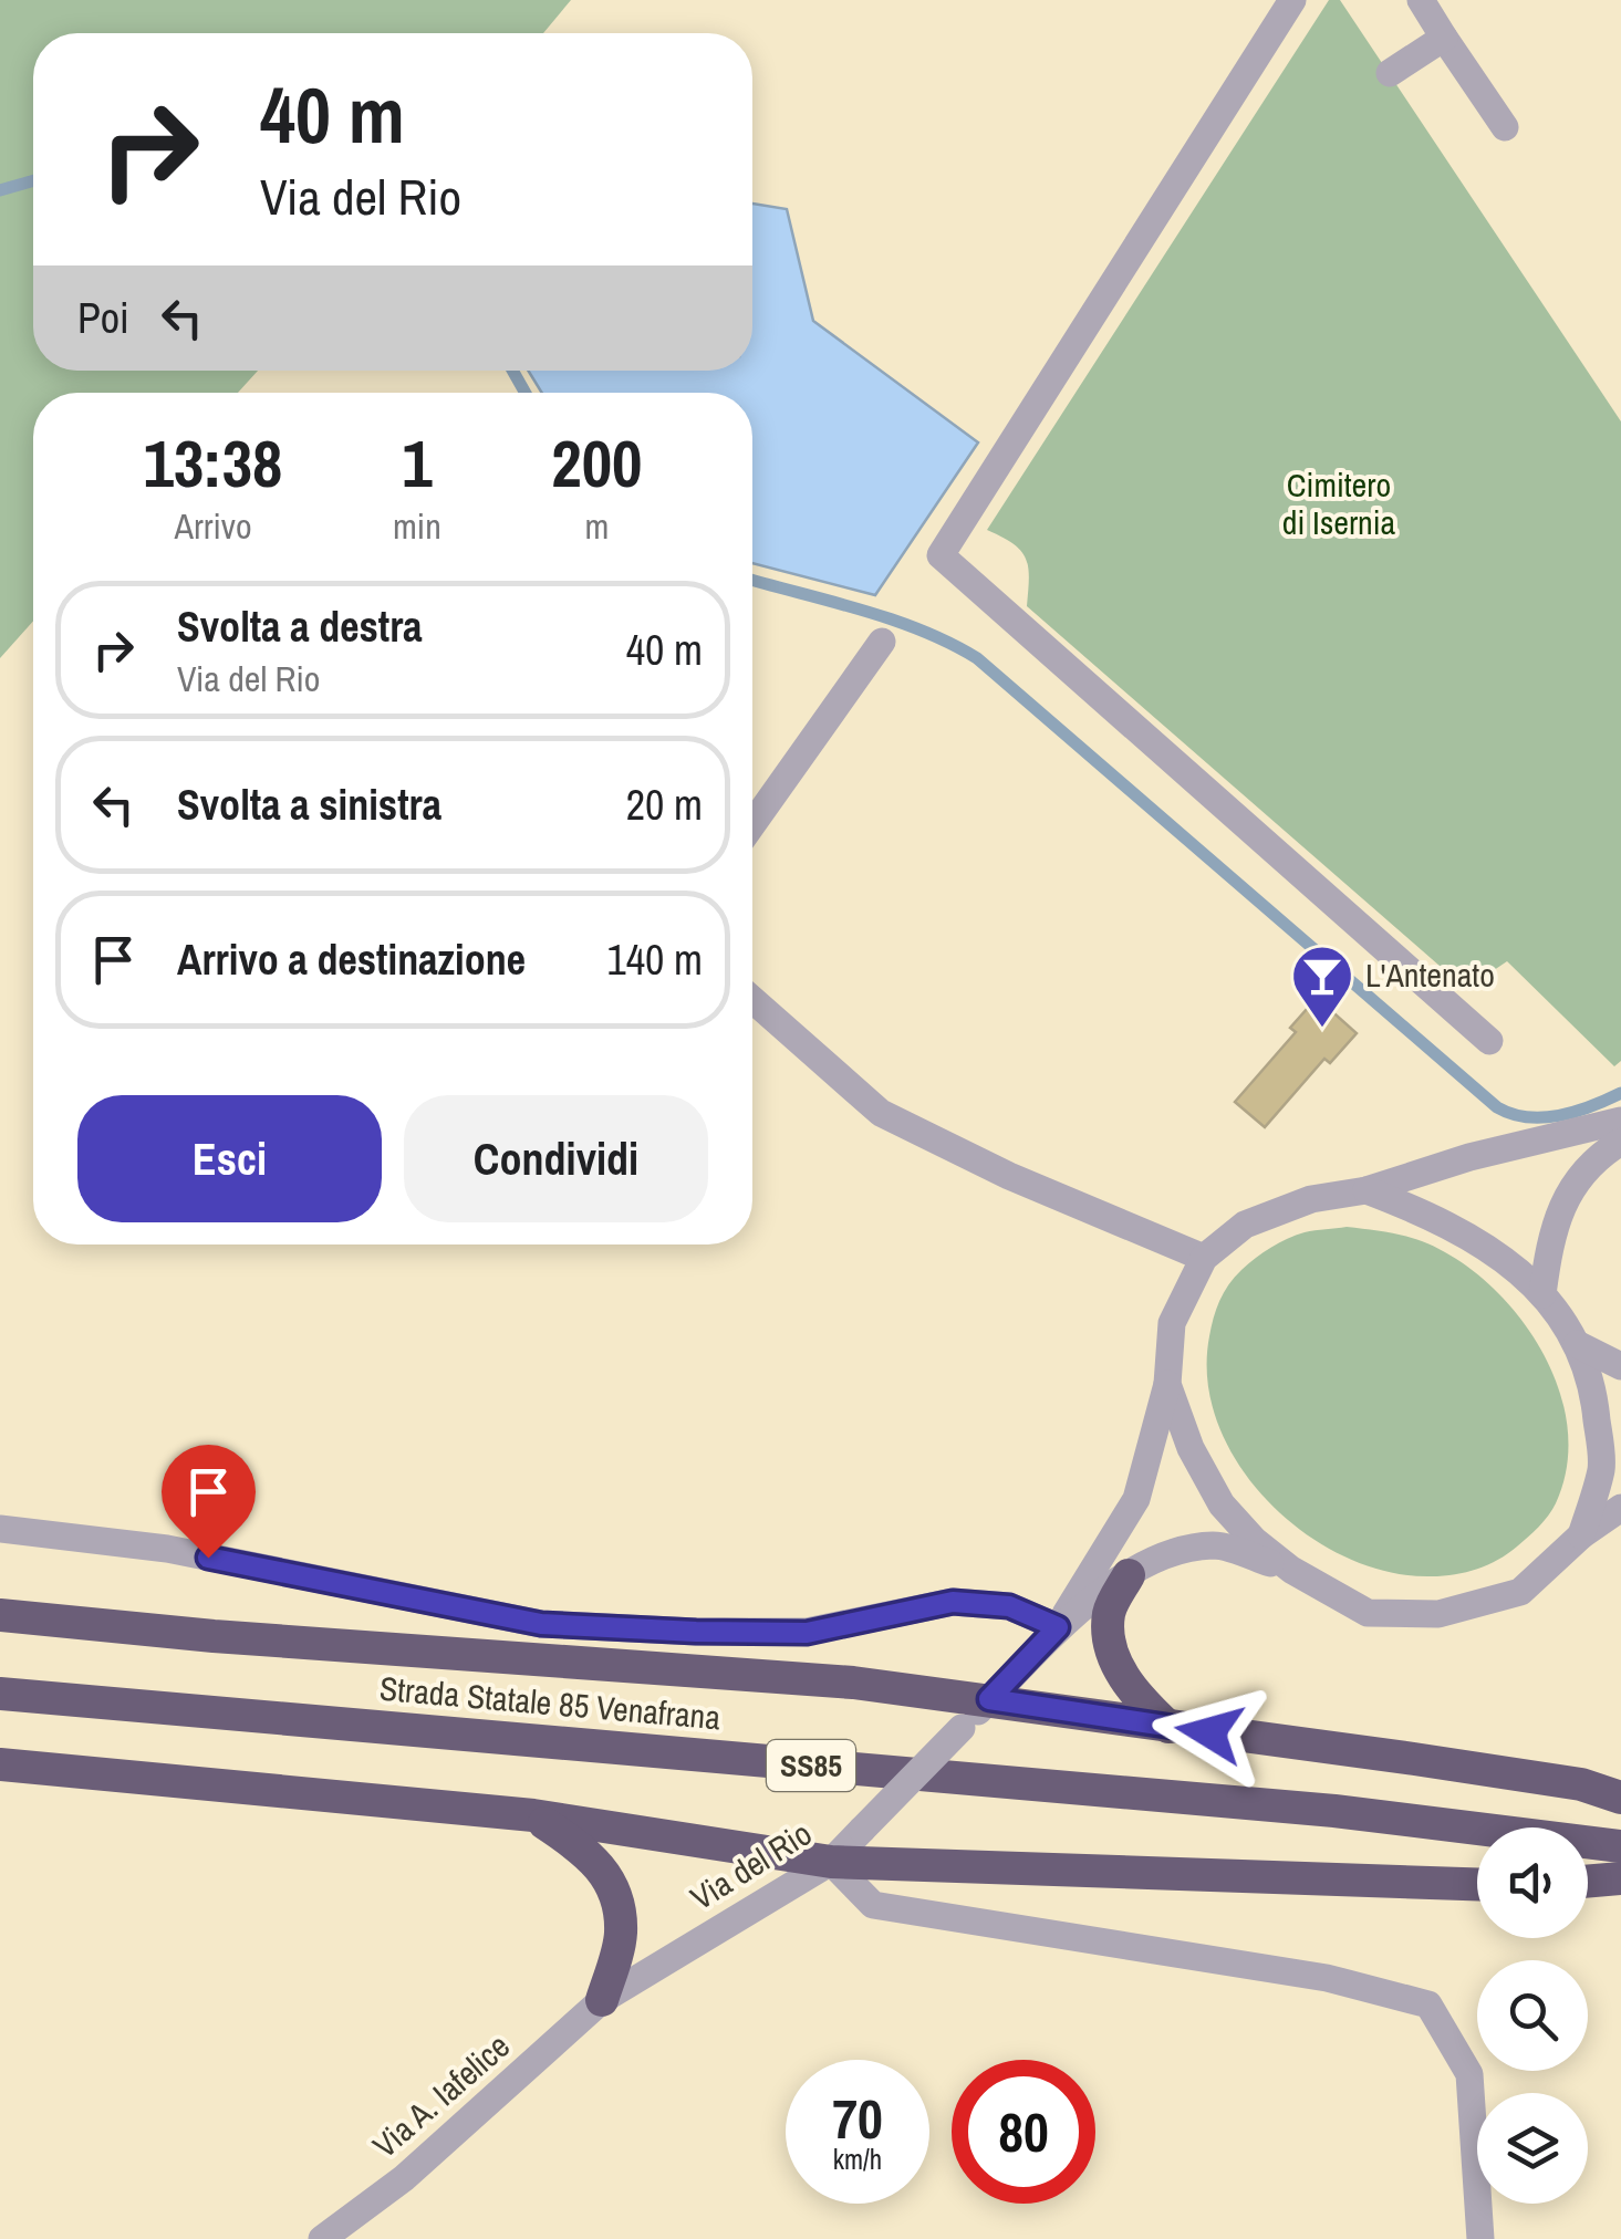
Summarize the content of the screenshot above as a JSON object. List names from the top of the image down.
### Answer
{
  "streets": {
    "highway": ["Strada Statale 85 Venafrana", "SS85"],
    "street": ["Via del Rio", "Via A. Iafelice"]
  },
  "crossings": [
    ["Via del Rio", "Via A. Iafelice"]
  ],
  "parks": ["Cimitero di Isernia"],
  "places": {
    "bar": ["L'Antenato"]
  },
  "page": {
    "turn": ["40 m", "Via del Rio"],
    "then": "Poi",
    "eta": [
      "13:38",
      "Arrivo",
      "1",
      "min",
      "200",
      "m"
    ],
    "list": [
      {
        "name": "Svolta a destra",
        "note": "Via del Rio",
        "value": "40 m"
      },
      {
        "name": "Svolta a sinistra",
        "value": "20 m"
      },
      {
        "name": "Arrivo a destinazione",
        "value": "140 m"
      }
    ],
    "buttons": ["Esci", "Condividi"],
    "speed": "70 km/h",
    "limit": "80"
  }
}
